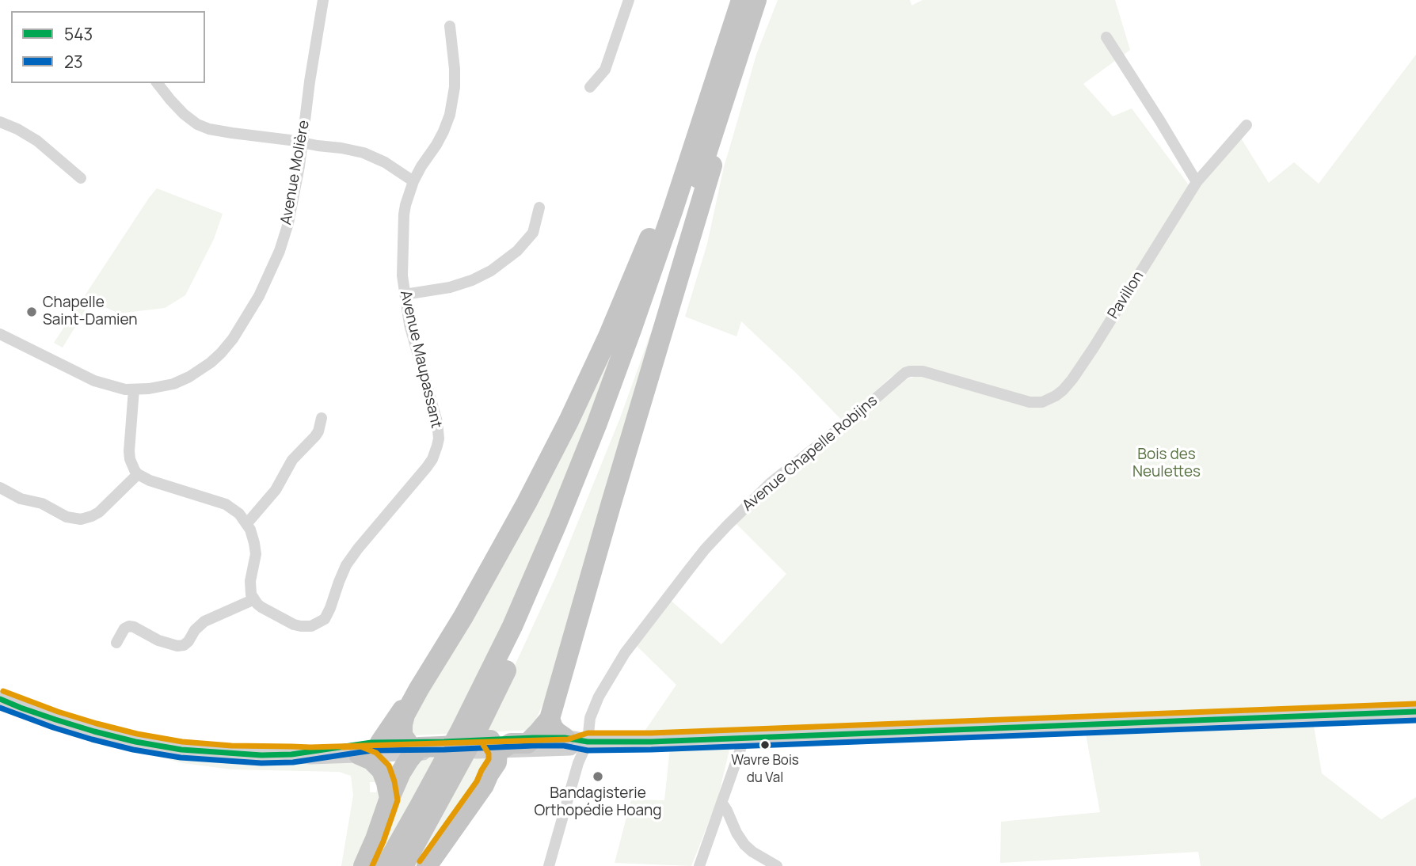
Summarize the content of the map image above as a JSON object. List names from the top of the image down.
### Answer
{
  "streets": {
    "street": [
      "Avenue Molière",
      "Pavillon",
      "Avenue Maupassant",
      "Avenue Chapelle Robijns"
    ]
  },
  "crossings": [
    ["Pavillon", "Avenue Chapelle Robijns"]
  ],
  "parks": ["Bois des Neulettes"],
  "places": ["Chapelle Saint-Damien", "Wavre Bois du Val", "Bandagisterie Orthopédie Hoang"],
  "lines": ["transit line 543", "transit line 23"],
  "legend": ["543", "23"]
}
